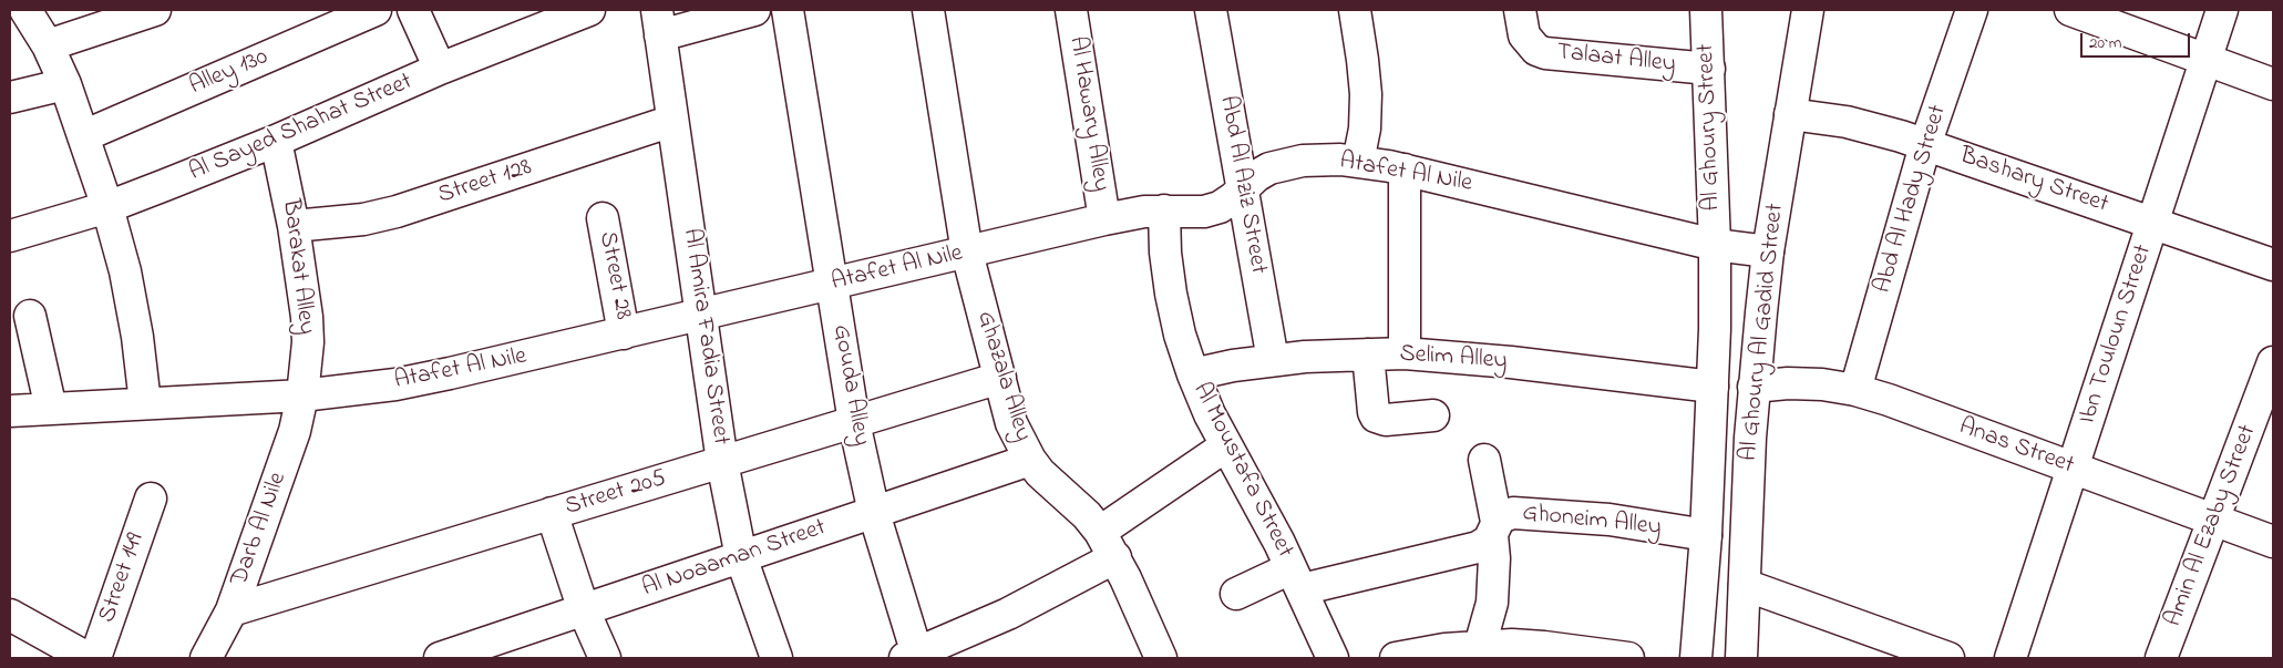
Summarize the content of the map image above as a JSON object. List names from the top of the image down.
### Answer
{
  "streets": {
    "street": [
      "Talaat Alley",
      "Alley 130",
      "Al Hawary Alley",
      "Al Ghoury Street",
      "Al Sayed Shahat Street",
      "Atafet Al Nile",
      "Bashary Street",
      "Street 128",
      "Abd Al Aziz Street",
      "Abd Al Hady Street",
      "Barakat Alley",
      "Street 28",
      "Al Ghoury Al Gadid Street",
      "Ibn Touloun Street",
      "Al Amira Fadia Street",
      "Selim Alley",
      "Ghazala Alley",
      "Gouda Alley",
      "Anas Street",
      "Al Moustafa Street",
      "Street 205",
      "Ghoneim Alley",
      "Amin Al Ezaby Street",
      "Darb Al Nile",
      "Al Noaaman Street",
      "Street 149"
    ]
  },
  "crossings": [
    ["Talaat Alley", "Al Ghoury Street"],
    ["Al Hawary Alley", "Atafet Al Nile"],
    ["Al Ghoury Street", "Atafet Al Nile"],
    ["Al Ghoury Street", "Al Ghoury Al Gadid Street"],
    ["Al Sayed Shahat Street", "Barakat Alley"],
    ["Atafet Al Nile", "Abd Al Aziz Street"],
    ["Atafet Al Nile", "Barakat Alley"],
    ["Atafet Al Nile", "Street 28"],
    ["Atafet Al Nile", "Al Ghoury Al Gadid Street"],
    ["Atafet Al Nile", "Al Amira Fadia Street"],
    ["Atafet Al Nile", "Ghazala Alley"],
    ["Atafet Al Nile", "Gouda Alley"],
    ["Atafet Al Nile", "Al Moustafa Street"],
    ["Atafet Al Nile", "Darb Al Nile"],
    ["Bashary Street", "Abd Al Hady Street"],
    ["Bashary Street", "Al Ghoury Al Gadid Street"],
    ["Bashary Street", "Ibn Touloun Street"],
    ["Street 128", "Barakat Alley"],
    ["Street 128", "Al Amira Fadia Street"],
    ["Abd Al Aziz Street", "Selim Alley"],
    ["Abd Al Hady Street", "Anas Street"],
    ["Barakat Alley", "Darb Al Nile"],
    ["Al Ghoury Al Gadid Street", "Selim Alley"],
    ["Al Ghoury Al Gadid Street", "Anas Street"],
    ["Al Ghoury Al Gadid Street", "Ghoneim Alley"],
    ["Ibn Touloun Street", "Anas Street"],
    ["Al Amira Fadia Street", "Street 205"],
    ["Al Amira Fadia Street", "Al Noaaman Street"],
    ["Selim Alley", "Al Moustafa Street"],
    ["Ghazala Alley", "Street 205"],
    ["Ghazala Alley", "Al Noaaman Street"],
    ["Gouda Alley", "Street 205"],
    ["Gouda Alley", "Al Noaaman Street"],
    ["Anas Street", "Amin Al Ezaby Street"],
    ["Al Moustafa Street", "Ghoneim Alley"],
    ["Street 205", "Darb Al Nile"]
  ],
  "scale_bar": "20 m"
}
